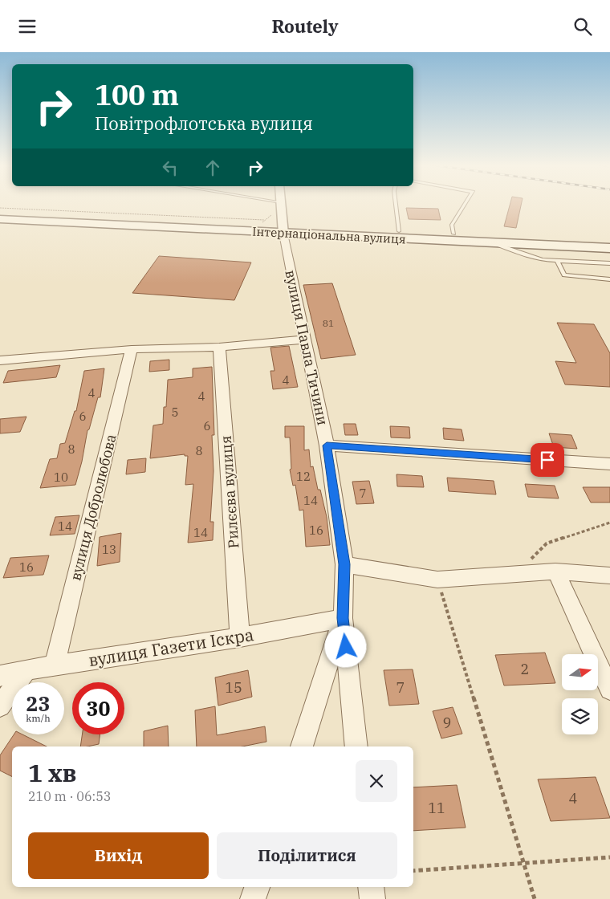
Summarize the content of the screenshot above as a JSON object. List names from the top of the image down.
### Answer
{
  "streets": {
    "main road": ["Інтернаціональна вулиця"],
    "street": [
      "вулиця Павла Тичини",
      "Рилєєва вулиця",
      "вулиця Добролюбова",
      "вулиця Газети Іскра"
    ]
  },
  "crossings": [
    ["Інтернаціональна вулиця", "вулиця Павла Тичини"],
    ["вулиця Павла Тичини", "вулиця Газети Іскра"],
    ["Рилєєва вулиця", "вулиця Газети Іскра"],
    ["вулиця Добролюбова", "вулиця Газети Іскра"]
  ],
  "house_numbers": [
    "81",
    "4",
    "4",
    "4",
    "5",
    "6",
    "6",
    "8",
    "8",
    "12",
    "10",
    "7",
    "14",
    "14",
    "16",
    "14",
    "13",
    "16",
    "2",
    "15",
    "7",
    "9",
    "4",
    "11"
  ],
  "north": "right",
  "page": {
    "header": "Routely",
    "turn": ["100 m", "Повітрофлотська вулиця"],
    "speed": "23 km/h",
    "limit": "30",
    "heading": ["1 хв", "210 m · 06:53"],
    "buttons": ["Вихід", "Поділитися"]
  }
}
